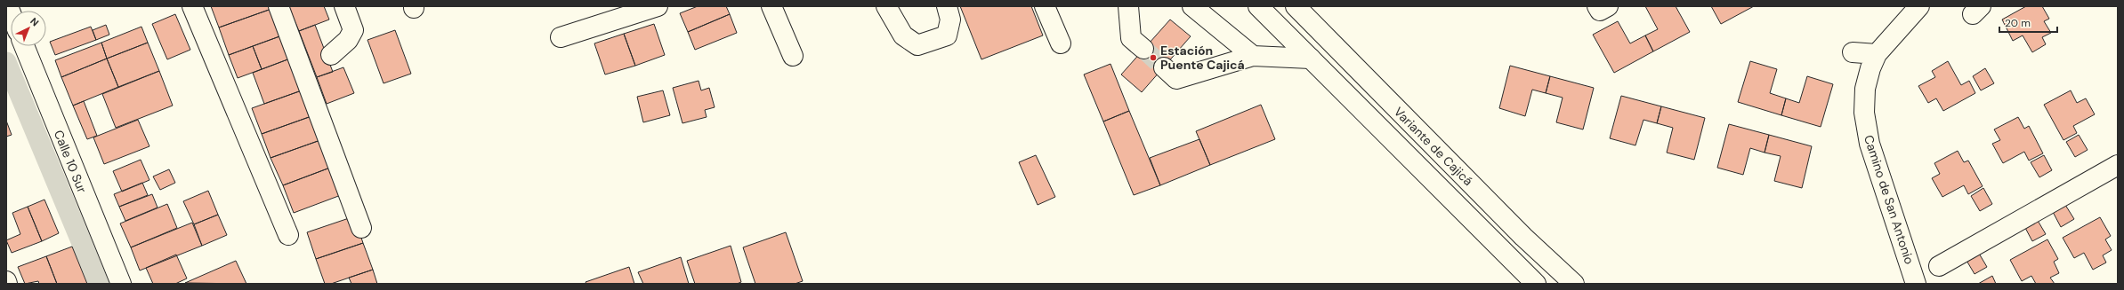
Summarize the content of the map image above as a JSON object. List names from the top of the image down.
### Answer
{
  "streets": {
    "main road": ["Variante de Cajicá", "Calle 10 Sur", "Camino de San Antonio"]
  },
  "places": ["Estación Puente Cajicá"],
  "scale_bar": "20 m",
  "north": "top right"
}
